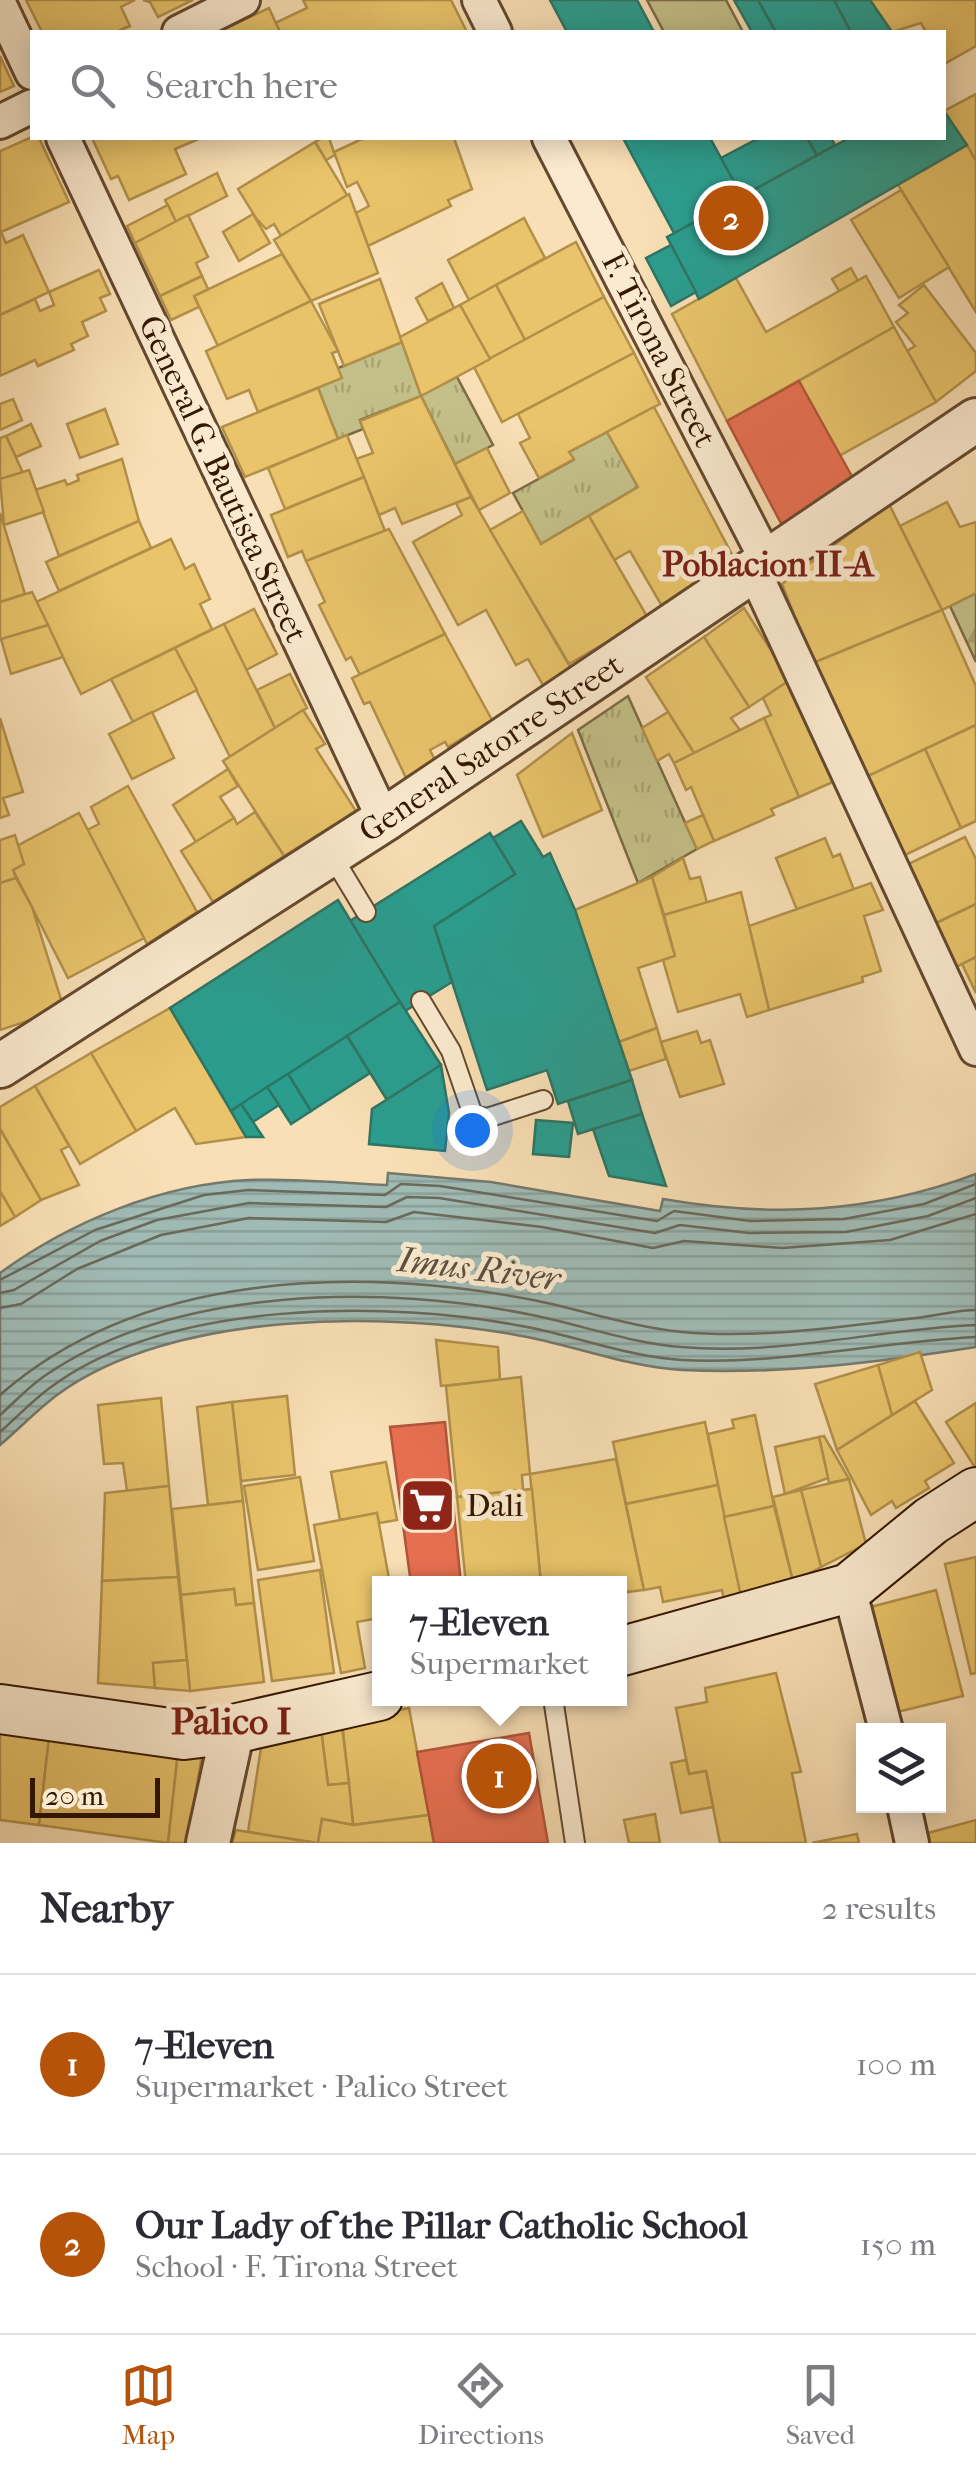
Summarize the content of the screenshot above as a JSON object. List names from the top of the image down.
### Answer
{
  "streets": {
    "street": ["F. Tirona Street", "General G. Bautista Street", "General Satorre Street"]
  },
  "crossings": [
    ["F. Tirona Street", "General Satorre Street"],
    ["General G. Bautista Street", "General Satorre Street"]
  ],
  "districts": ["Poblacion II-A", "Palico I"],
  "water": ["Imus River"],
  "places": {
    "supermarket": ["Dali"]
  },
  "scale_bar": "20 m",
  "page": {
    "search": "Search here",
    "pins": ["2", "1"],
    "popup": ["7-Eleven", "Supermarket"],
    "scale": "20 m",
    "heading": ["Nearby", "2 results"],
    "list": [
      {
        "mark": "1",
        "name": "7-Eleven",
        "note": "Supermarket · Palico Street",
        "value": "100 m"
      },
      {
        "mark": "2",
        "name": "Our Lady of the Pillar Catholic School",
        "note": "School · F. Tirona Street",
        "value": "150 m"
      }
    ],
    "nav": ["Map", "Directions", "Saved"]
  }
}
